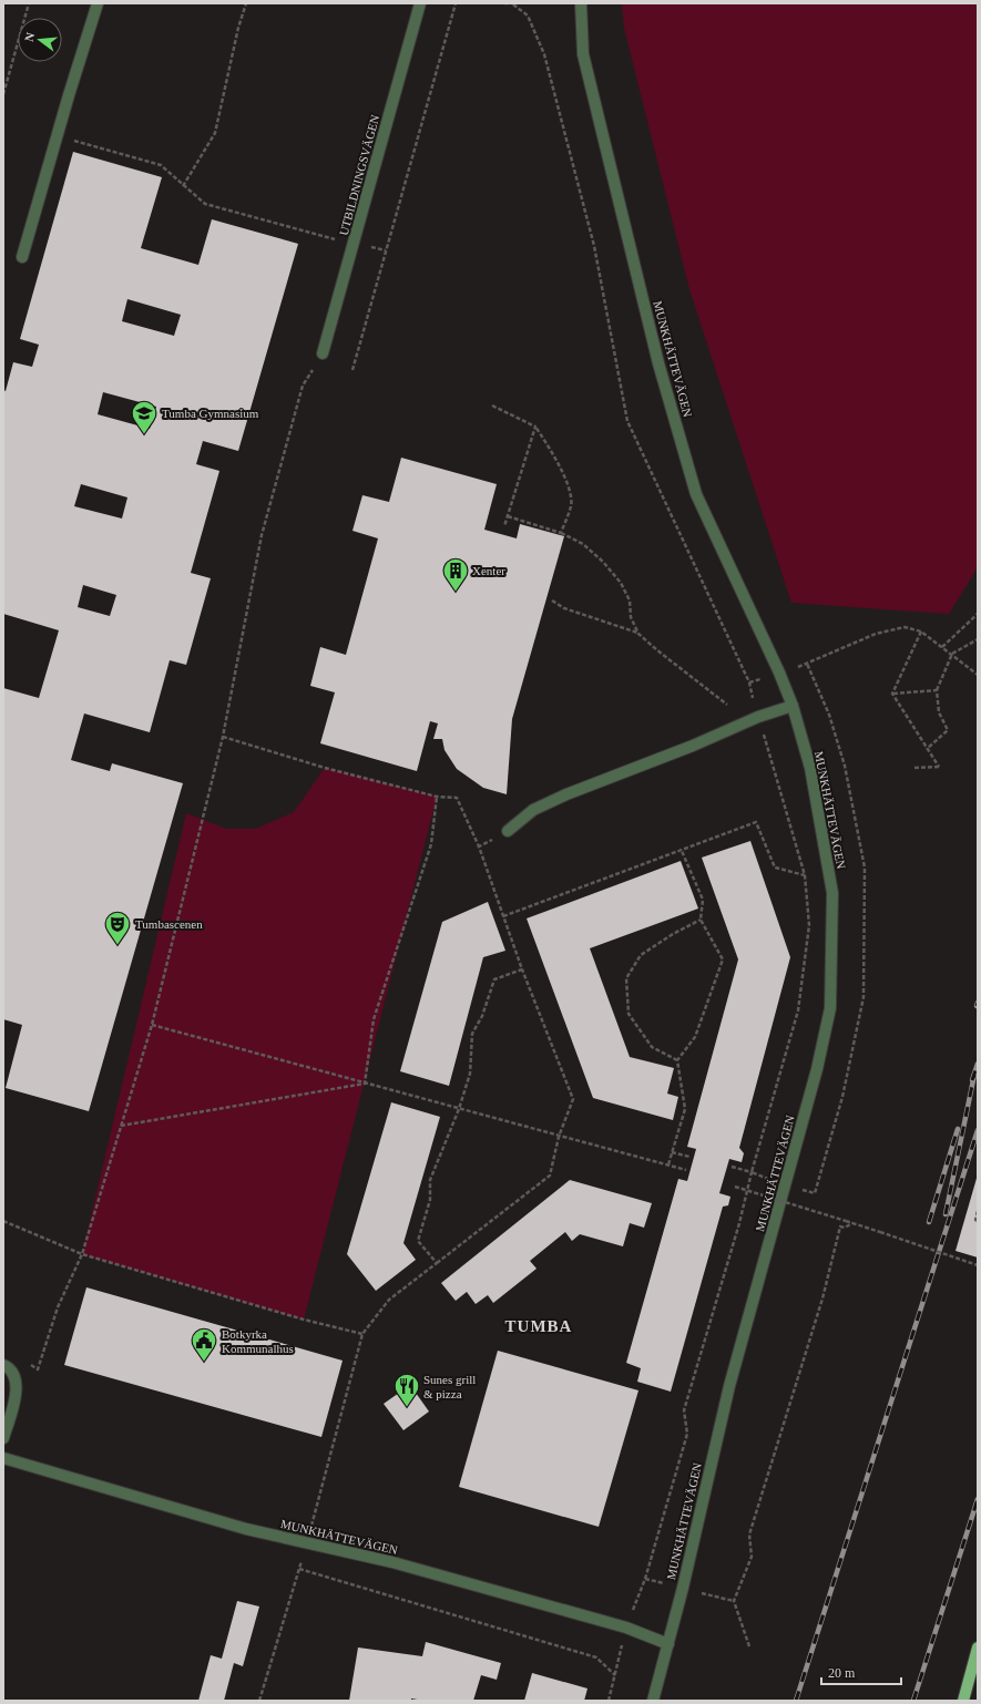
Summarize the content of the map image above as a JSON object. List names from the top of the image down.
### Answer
{
  "streets": {
    "street": ["UTBILDNINGSVÄGEN", "MUNKHÄTTEVÄGEN"]
  },
  "districts": ["TUMBA"],
  "places": {
    "school or university": ["Tumba Gymnasium"],
    "building": ["Xenter"],
    "theatre": ["Tumbascenen"],
    "public building": ["Botkyrka Kommunalhus"],
    "restaurant": ["Sunes grill & pizza"]
  },
  "scale_bar": "20 m",
  "north": "left"
}
